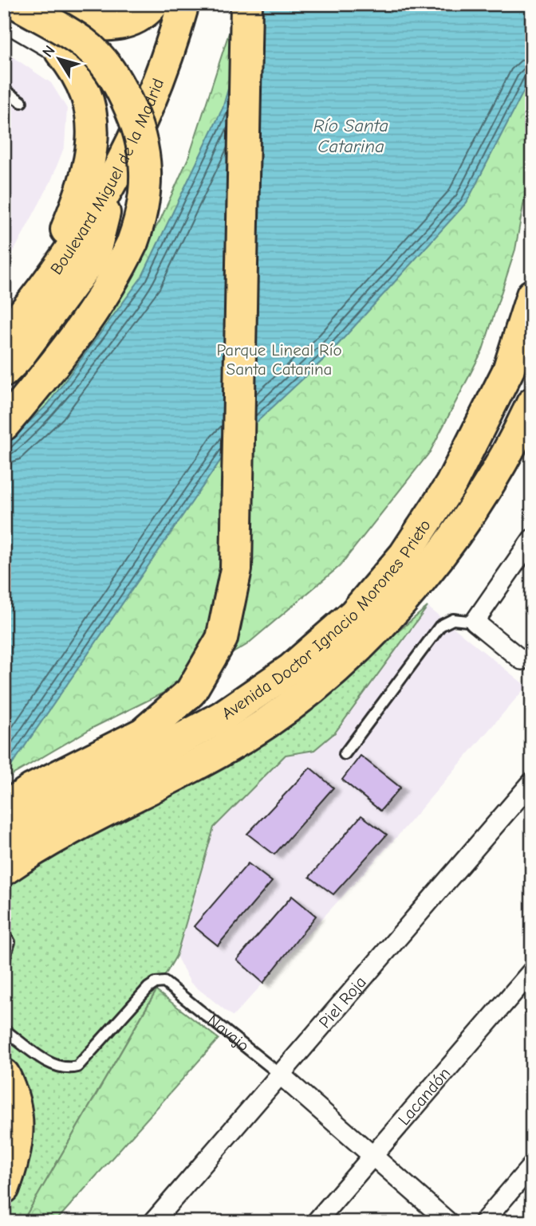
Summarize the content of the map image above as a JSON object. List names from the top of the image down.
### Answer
{
  "streets": {
    "highway": ["Boulevard Miguel de la Madrid", "Avenida Doctor Ignacio Morones Prieto"],
    "street": ["Piel Roja", "Navajo", "Lacandón"]
  },
  "crossings": [
    ["Piel Roja", "Navajo"],
    ["Navajo", "Lacandón"]
  ],
  "water": ["Río Santa Catarina"],
  "parks": ["Parque Lineal Río Santa Catarina"],
  "north": "top left"
}
